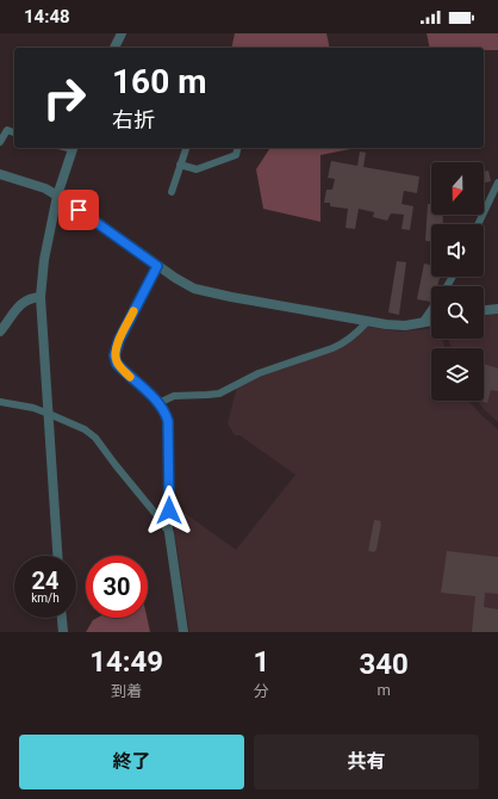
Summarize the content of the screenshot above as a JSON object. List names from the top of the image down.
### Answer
{
  "north": "bottom",
  "page": {
    "status": "14:48",
    "turn": ["160 m", "右折"],
    "speed": "24 km/h",
    "limit": "30",
    "eta": [
      "14:49",
      "到着",
      "1",
      "分",
      "340",
      "m"
    ],
    "buttons": ["終了", "共有"]
  }
}
